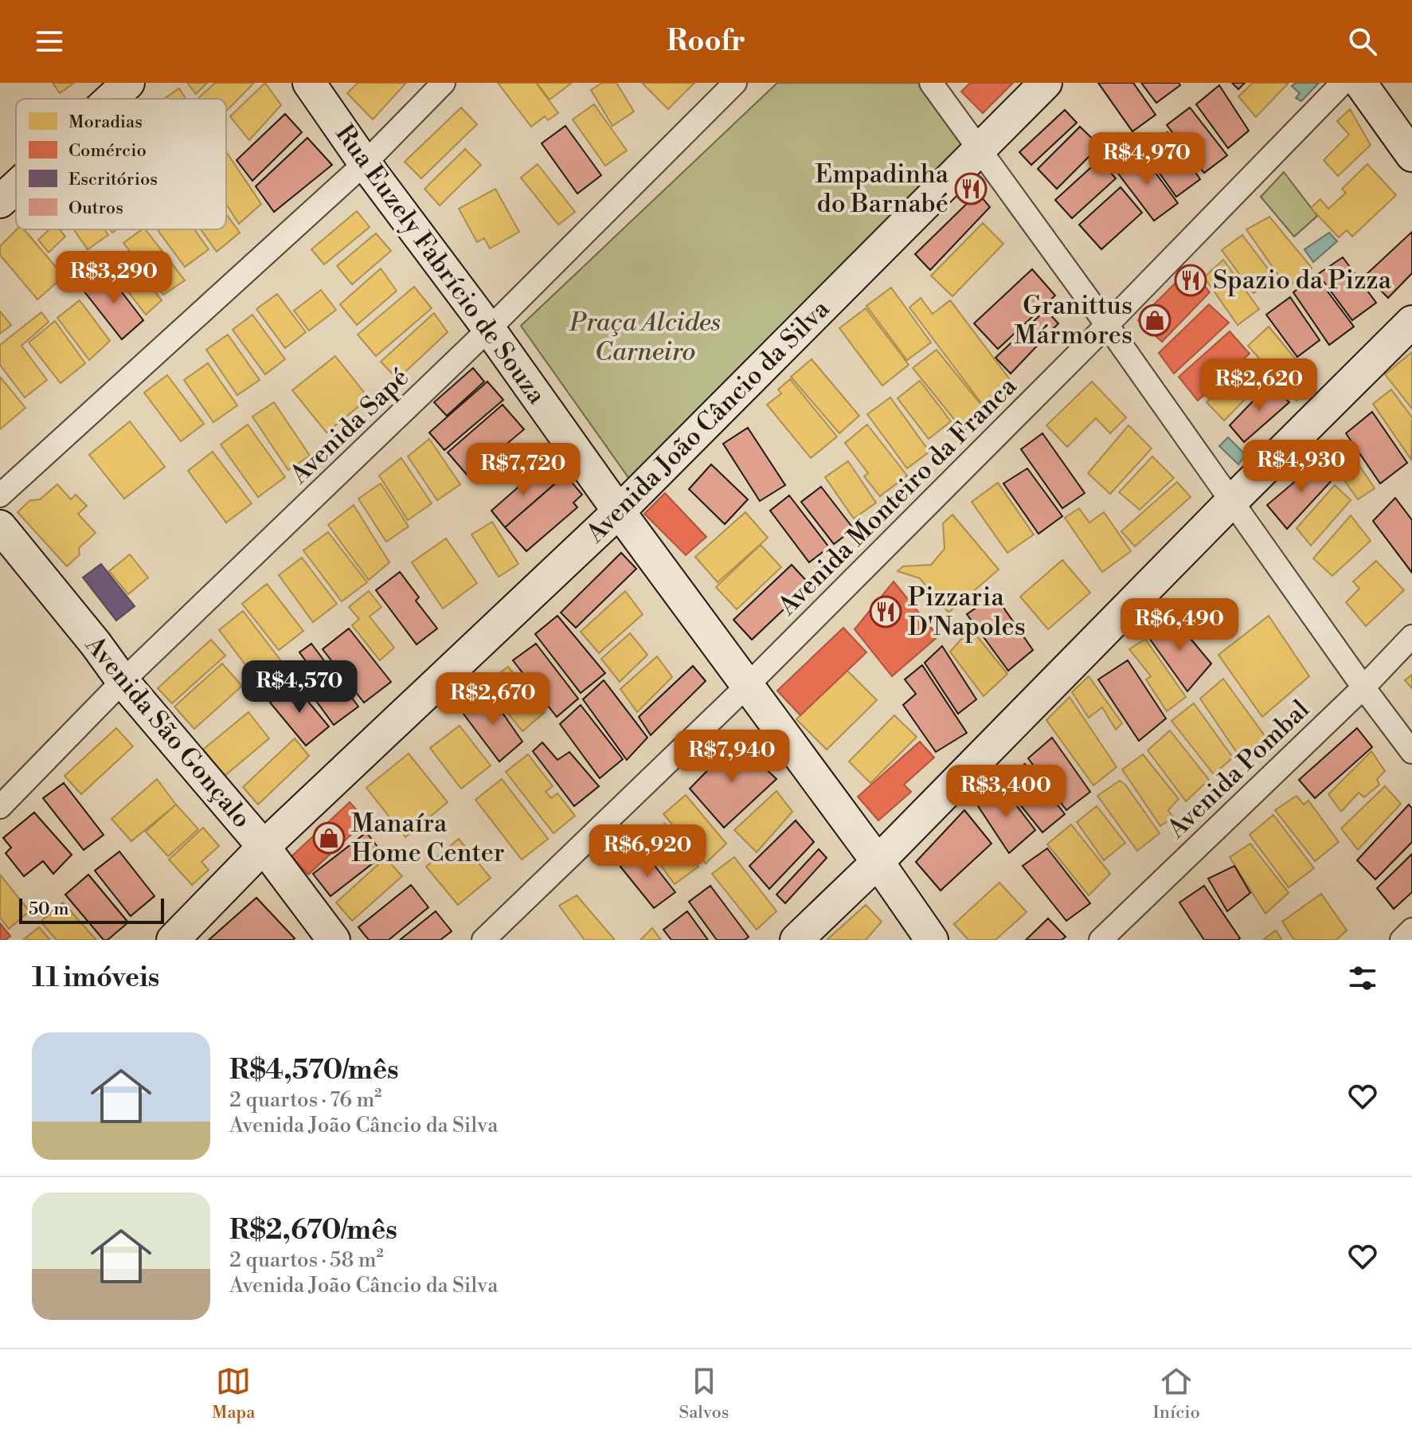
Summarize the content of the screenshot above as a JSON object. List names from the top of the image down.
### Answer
{
  "streets": {
    "main road": ["Rua Euzely Fabrício de Souza", "Avenida João Câncio da Silva", "Avenida São Gonçalo"],
    "street": ["Avenida Sapé", "Avenida Monteiro da Franca", "Avenida Pombal"]
  },
  "crossings": [
    ["Rua Euzely Fabrício de Souza", "Avenida João Câncio da Silva"],
    ["Rua Euzely Fabrício de Souza", "Avenida Sapé"],
    ["Rua Euzely Fabrício de Souza", "Avenida Monteiro da Franca"],
    ["Avenida João Câncio da Silva", "Avenida São Gonçalo"],
    ["Avenida Sapé", "Avenida São Gonçalo"]
  ],
  "parks": ["Praça Alcides Carneiro"],
  "places": {
    "restaurant": ["Empadinha do Barnabé", "Spazio da Pizza", "Pizzaria D'Napoles"],
    "shop": ["Granittus Mármores", "Manaíra Home Center"]
  },
  "legend": [
    "Moradias",
    "Comércio",
    "Escritórios",
    "Outros"
  ],
  "scale_bar": "50 m",
  "page": {
    "header": "Roofr",
    "price": [
      "R$4,970",
      "R$3,290",
      "R$2,620",
      "R$4,930",
      "R$7,720",
      "R$6,490",
      "R$4,570",
      "R$2,670",
      "R$7,940",
      "R$3,400",
      "R$6,920"
    ],
    "scale": "50 m",
    "heading": "11 imóveis",
    "list": [
      {
        "name": "R$4,570/mês",
        "note": "2 quartos · 76 m² · Avenida João Câncio da Silva"
      },
      {
        "name": "R$2,670/mês",
        "note": "2 quartos · 58 m² · Avenida João Câncio da Silva"
      }
    ],
    "tabs": ["Mapa", "Salvos", "Início"]
  }
}
